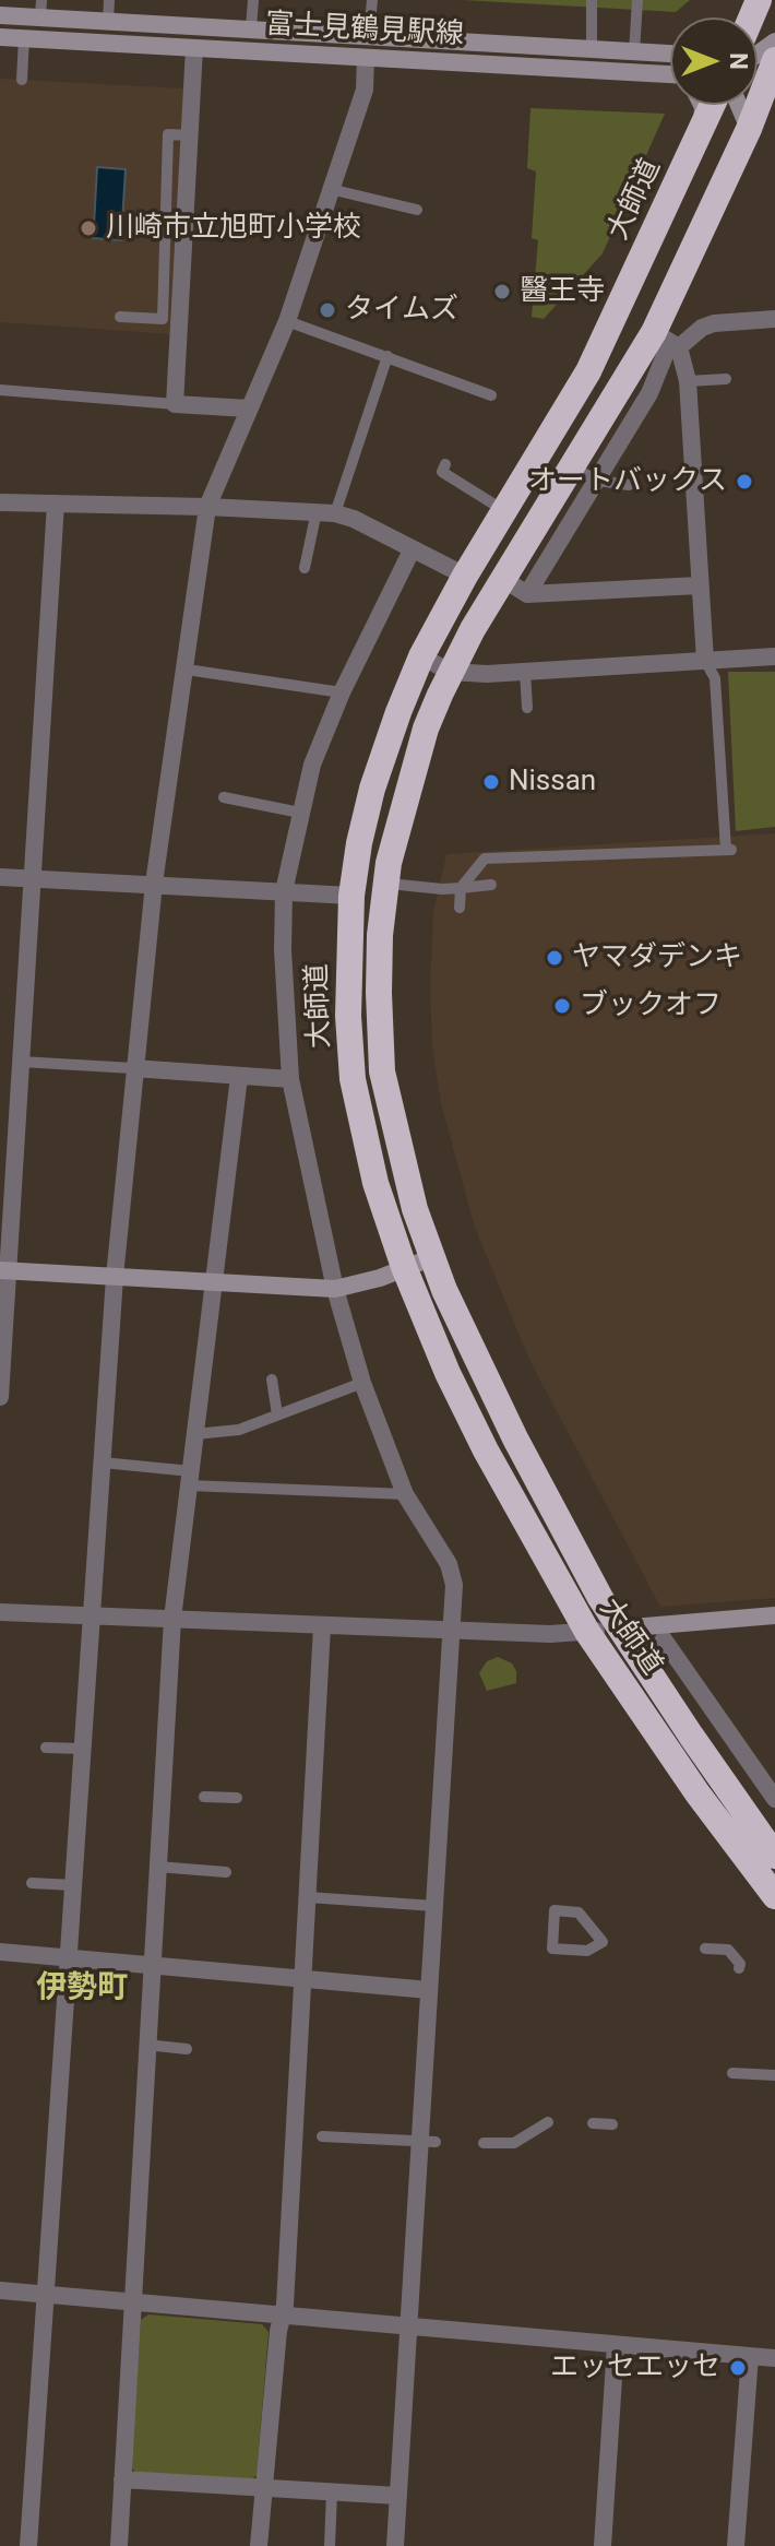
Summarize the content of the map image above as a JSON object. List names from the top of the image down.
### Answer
{
  "streets": {
    "highway": ["大師道"],
    "street": ["富士見鶴見駅線"]
  },
  "districts": ["伊勢町"],
  "places": [
    "川崎市立旭町小学校",
    "醫王寺",
    "タイムズ",
    "オートバックス",
    "Nissan",
    "ヤマダデンキ",
    "ブックオフ",
    "エッセエッセ"
  ],
  "north": "right"
}
